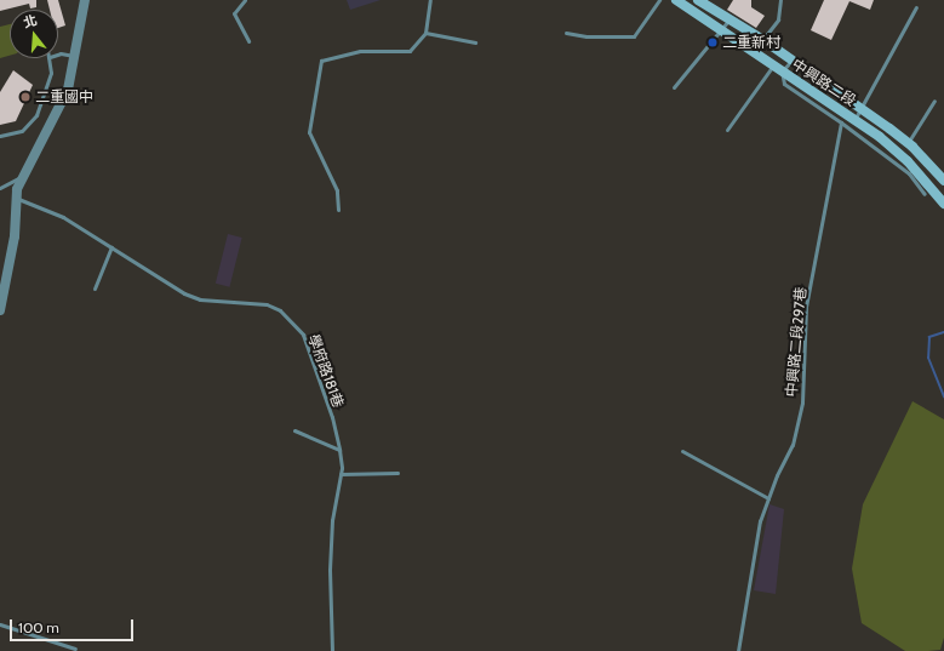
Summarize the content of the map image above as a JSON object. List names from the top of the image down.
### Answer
{
  "streets": {
    "main road": ["中興路二段"],
    "lane": ["中興路二段297巷", "學府路181巷"]
  },
  "places": ["二重新村", "二重國中"],
  "scale_bar": "100 m",
  "north": "top"
}
